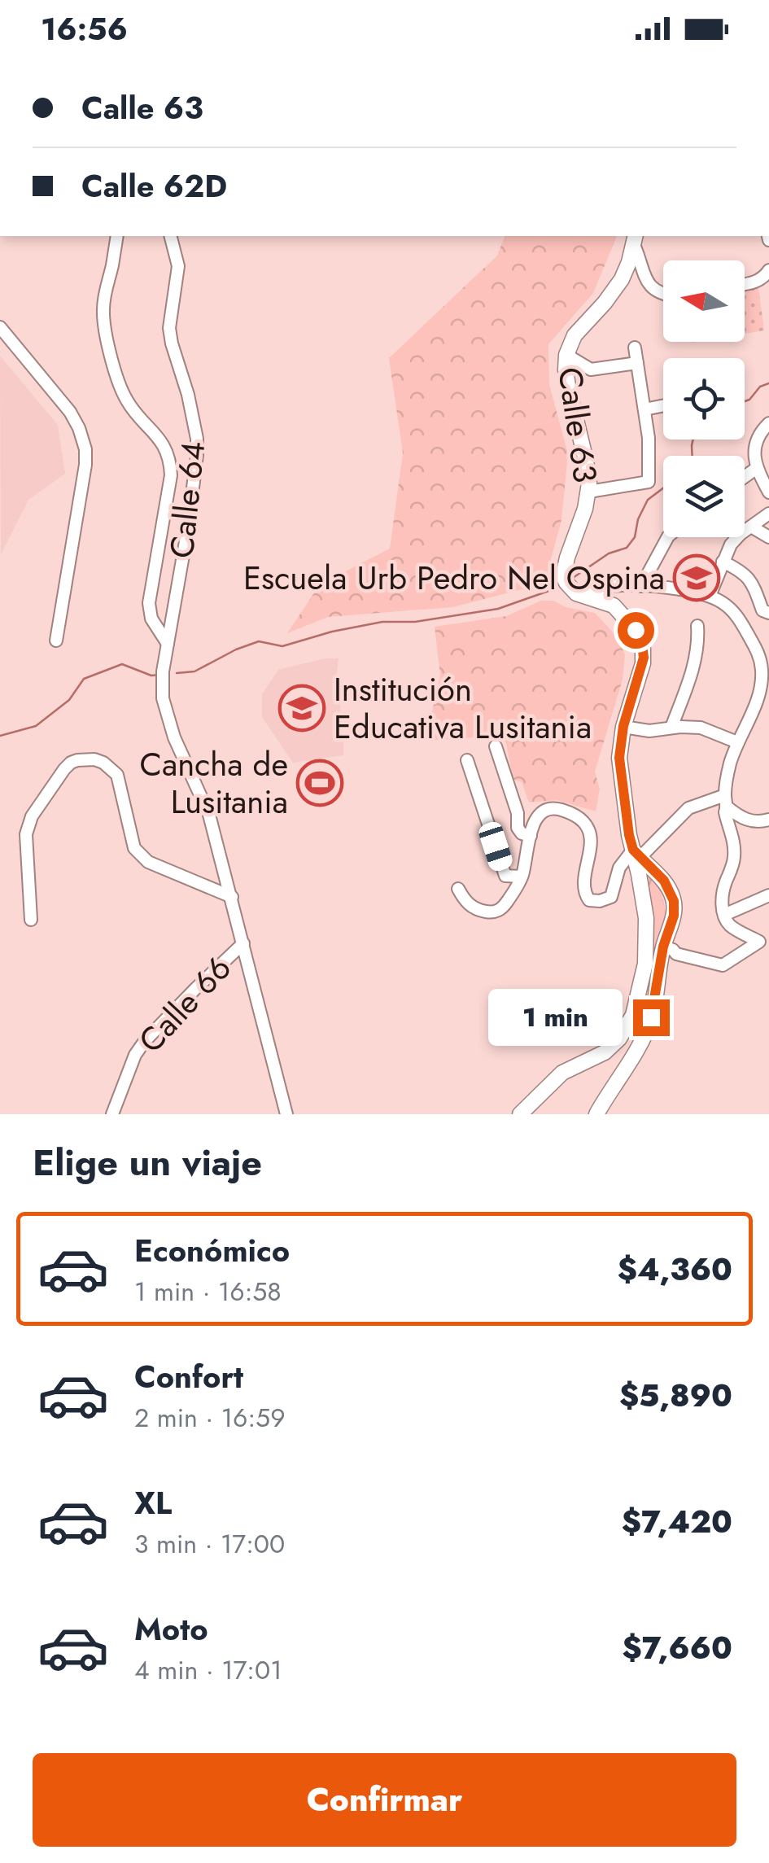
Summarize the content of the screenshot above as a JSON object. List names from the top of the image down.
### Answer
{
  "streets": {
    "main road": ["Calle 63"],
    "street": ["Calle 64", "Calle 66"]
  },
  "crossings": [
    ["Calle 64", "Calle 66"]
  ],
  "places": {
    "school or university": ["Escuela Urb Pedro Nel Ospina", "Institución Educativa Lusitania"],
    "sports": ["Cancha de Lusitania"]
  },
  "north": "left",
  "page": {
    "status": "16:56",
    "banner": ["Calle 63", "Calle 62D"],
    "bubble": "1 min",
    "heading": "Elige un viaje",
    "list": [
      {
        "name": "Económico",
        "note": "1 min · 16:58",
        "value": "$4,360"
      },
      {
        "name": "Confort",
        "note": "2 min · 16:59",
        "value": "$5,890"
      },
      {
        "name": "XL",
        "note": "3 min · 17:00",
        "value": "$7,420"
      },
      {
        "name": "Moto",
        "note": "4 min · 17:01",
        "value": "$7,660"
      }
    ],
    "buttons": "Confirmar"
  }
}
